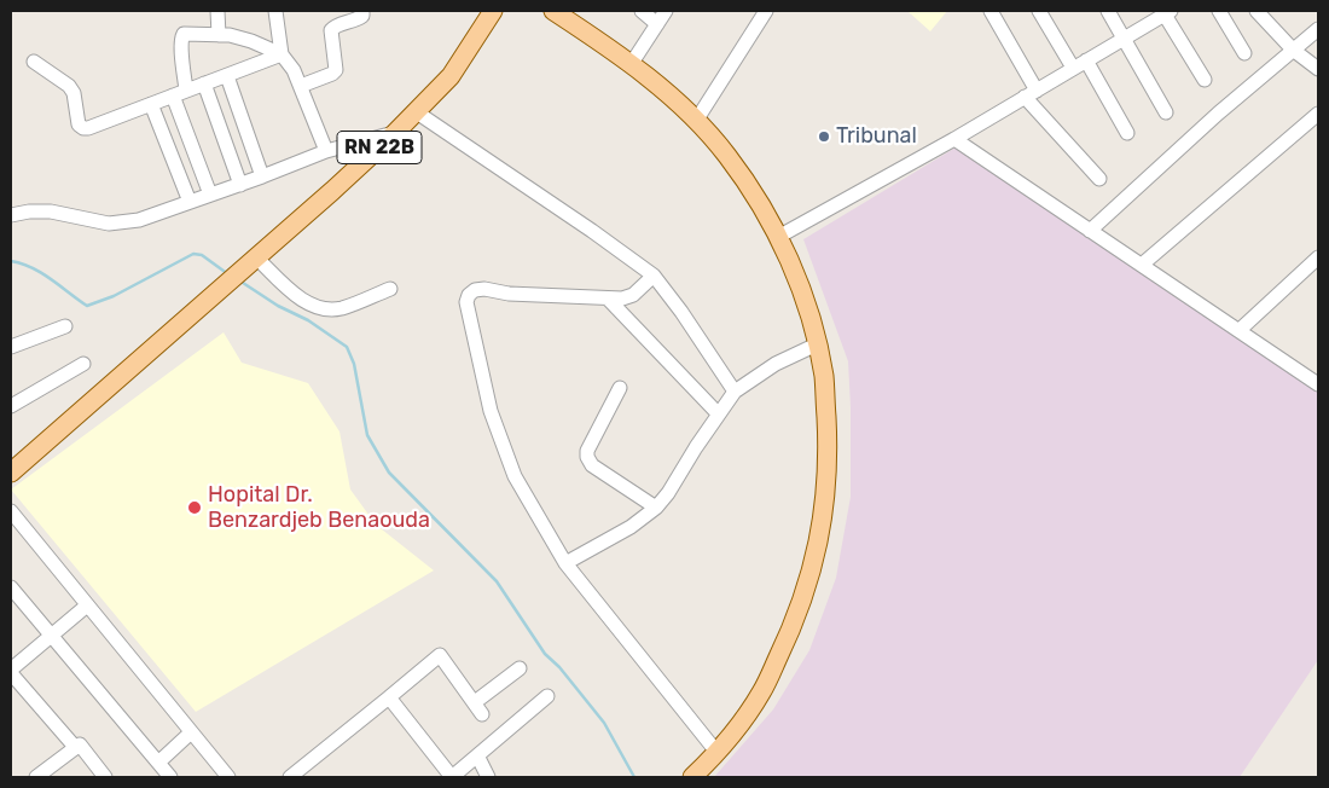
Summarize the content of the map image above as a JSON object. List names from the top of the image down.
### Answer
{
  "streets": {
    "main road": ["RN 22B"]
  },
  "places": ["Tribunal", "Hopital Dr. Benzardjeb Benaouda"]
}
